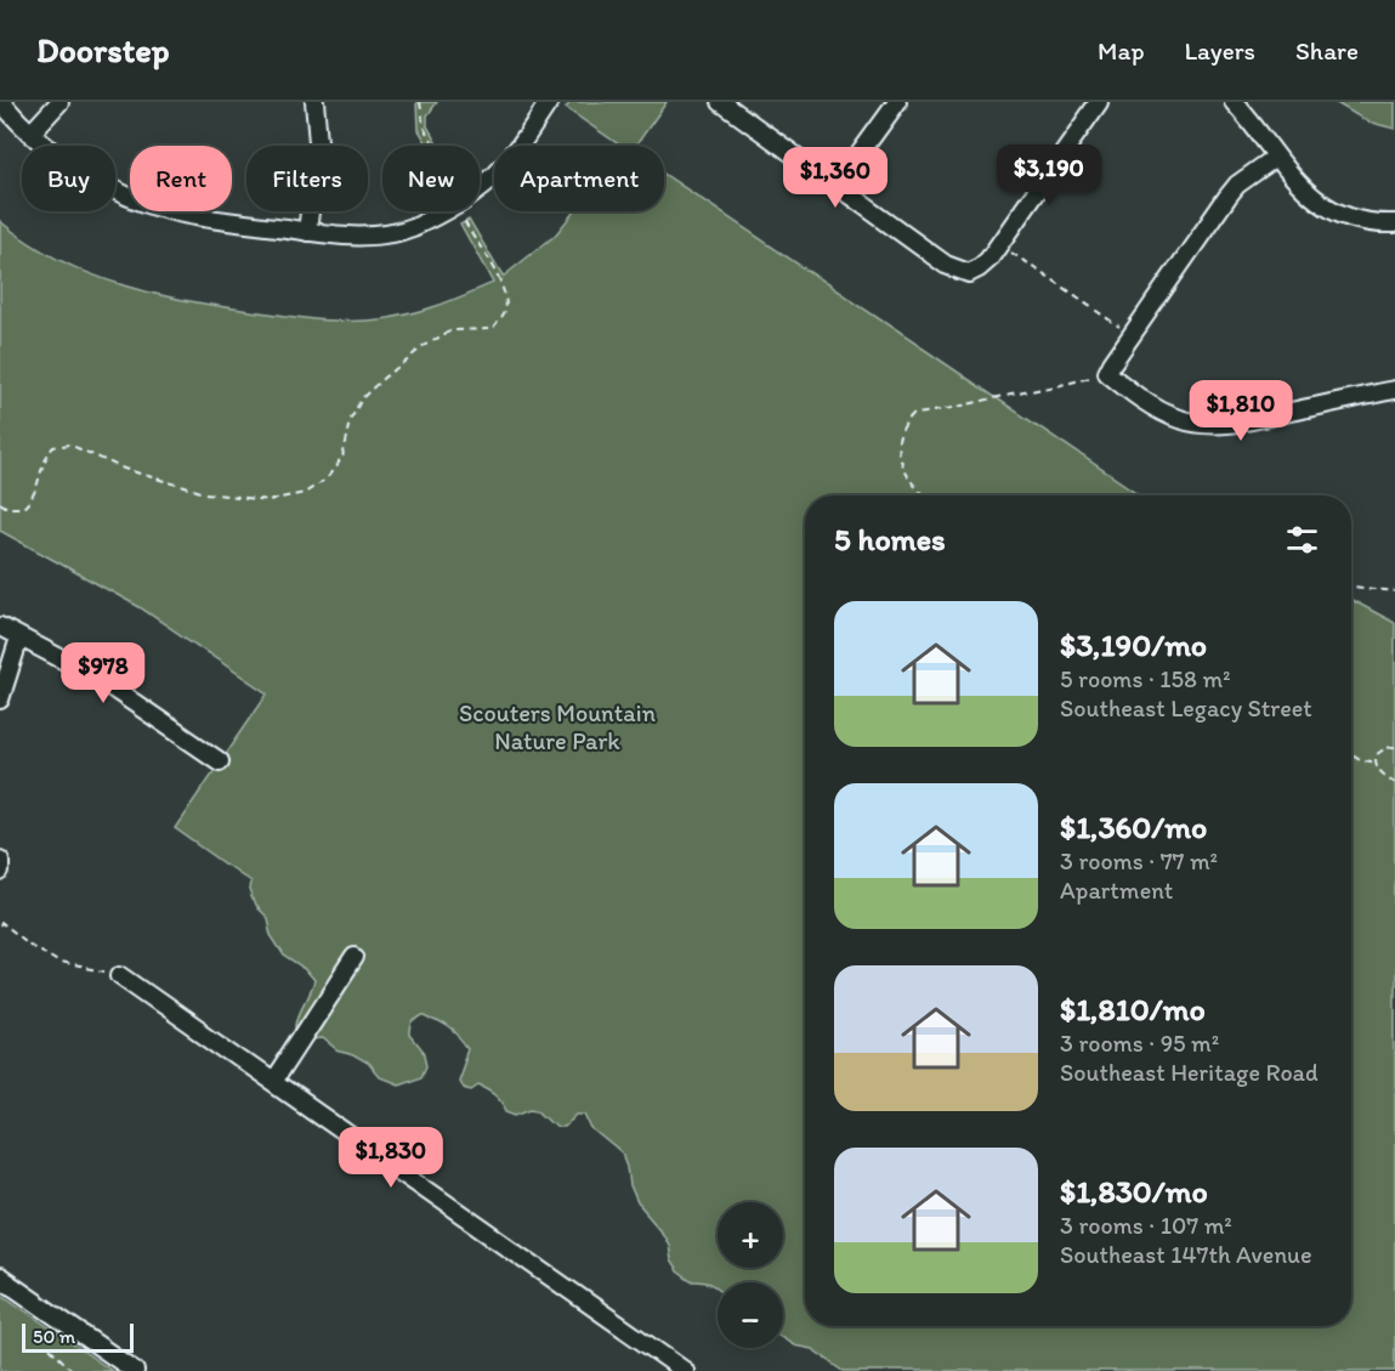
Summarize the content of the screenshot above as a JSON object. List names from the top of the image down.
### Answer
{
  "parks": ["Scouters Mountain Nature Park"],
  "scale_bar": "50 m",
  "page": {
    "header": "Doorstep",
    "nav": ["Map", "Layers", "Share"],
    "price": [
      "$3,190",
      "$1,360",
      "$1,810",
      "$978",
      "$1,830"
    ],
    "chip": [
      "Buy",
      "Rent",
      "Filters",
      "New",
      "Apartment"
    ],
    "heading": "5 homes",
    "list": [
      {
        "name": "$3,190/mo",
        "note": "5 rooms · 158 m² · Southeast Legacy Street"
      },
      {
        "name": "$1,360/mo",
        "note": "3 rooms · 77 m² · Apartment"
      },
      {
        "name": "$1,810/mo",
        "note": "3 rooms · 95 m² · Southeast Heritage Road"
      },
      {
        "name": "$1,830/mo",
        "note": "3 rooms · 107 m² · Southeast 147th Avenue"
      }
    ],
    "map_buttons": ["+", "−"],
    "scale": "50 m"
  }
}
